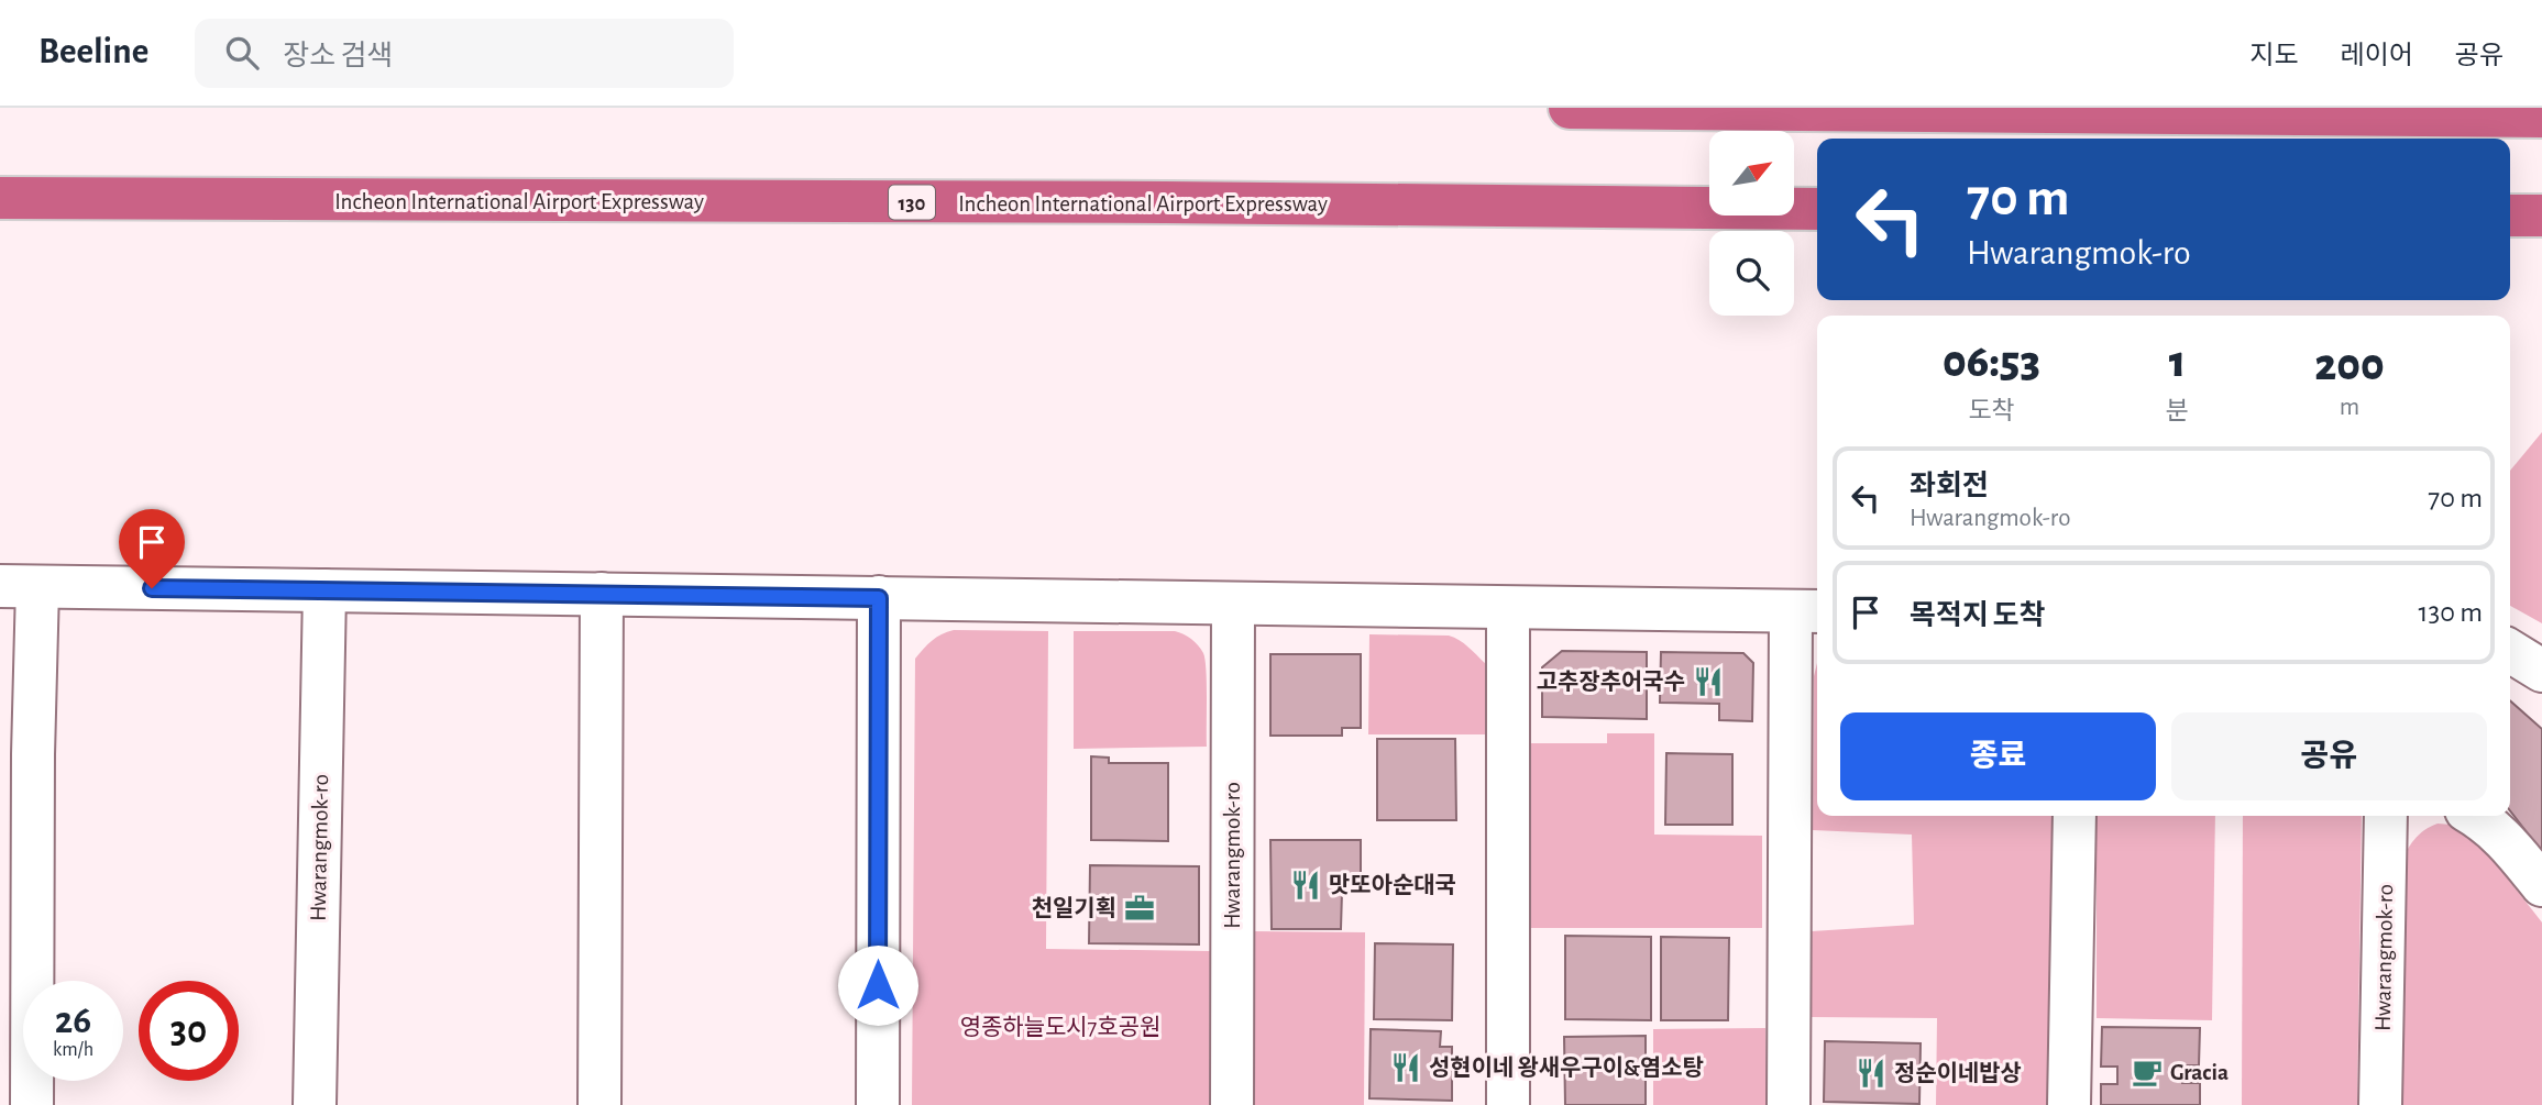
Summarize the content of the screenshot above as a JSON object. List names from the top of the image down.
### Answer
{
  "streets": {
    "highway": ["Incheon International Airport Expressway", "130"],
    "street": ["Hwarangmok-ro"]
  },
  "parks": ["영종하늘도시7호공원"],
  "places": {
    "restaurant": [
      "고추장추어국수",
      "맛또아순대국",
      "성현이네 왕새우구이&염소탕",
      "정순이네밥상"
    ],
    "office": ["천일기획"],
    "cafe": ["Gracia"]
  },
  "north": "top right",
  "page": {
    "header": "Beeline",
    "search": "장소 검색",
    "nav": ["지도", "레이어", "공유"],
    "turn": ["70 m", "Hwarangmok-ro"],
    "eta": [
      "06:53",
      "도착",
      "1",
      "분",
      "200",
      "m"
    ],
    "list": [
      {
        "name": "좌회전",
        "note": "Hwarangmok-ro",
        "value": "70 m"
      },
      {
        "name": "목적지 도착",
        "value": "130 m"
      }
    ],
    "buttons": ["종료", "공유"],
    "speed": "26 km/h",
    "limit": "30"
  }
}
